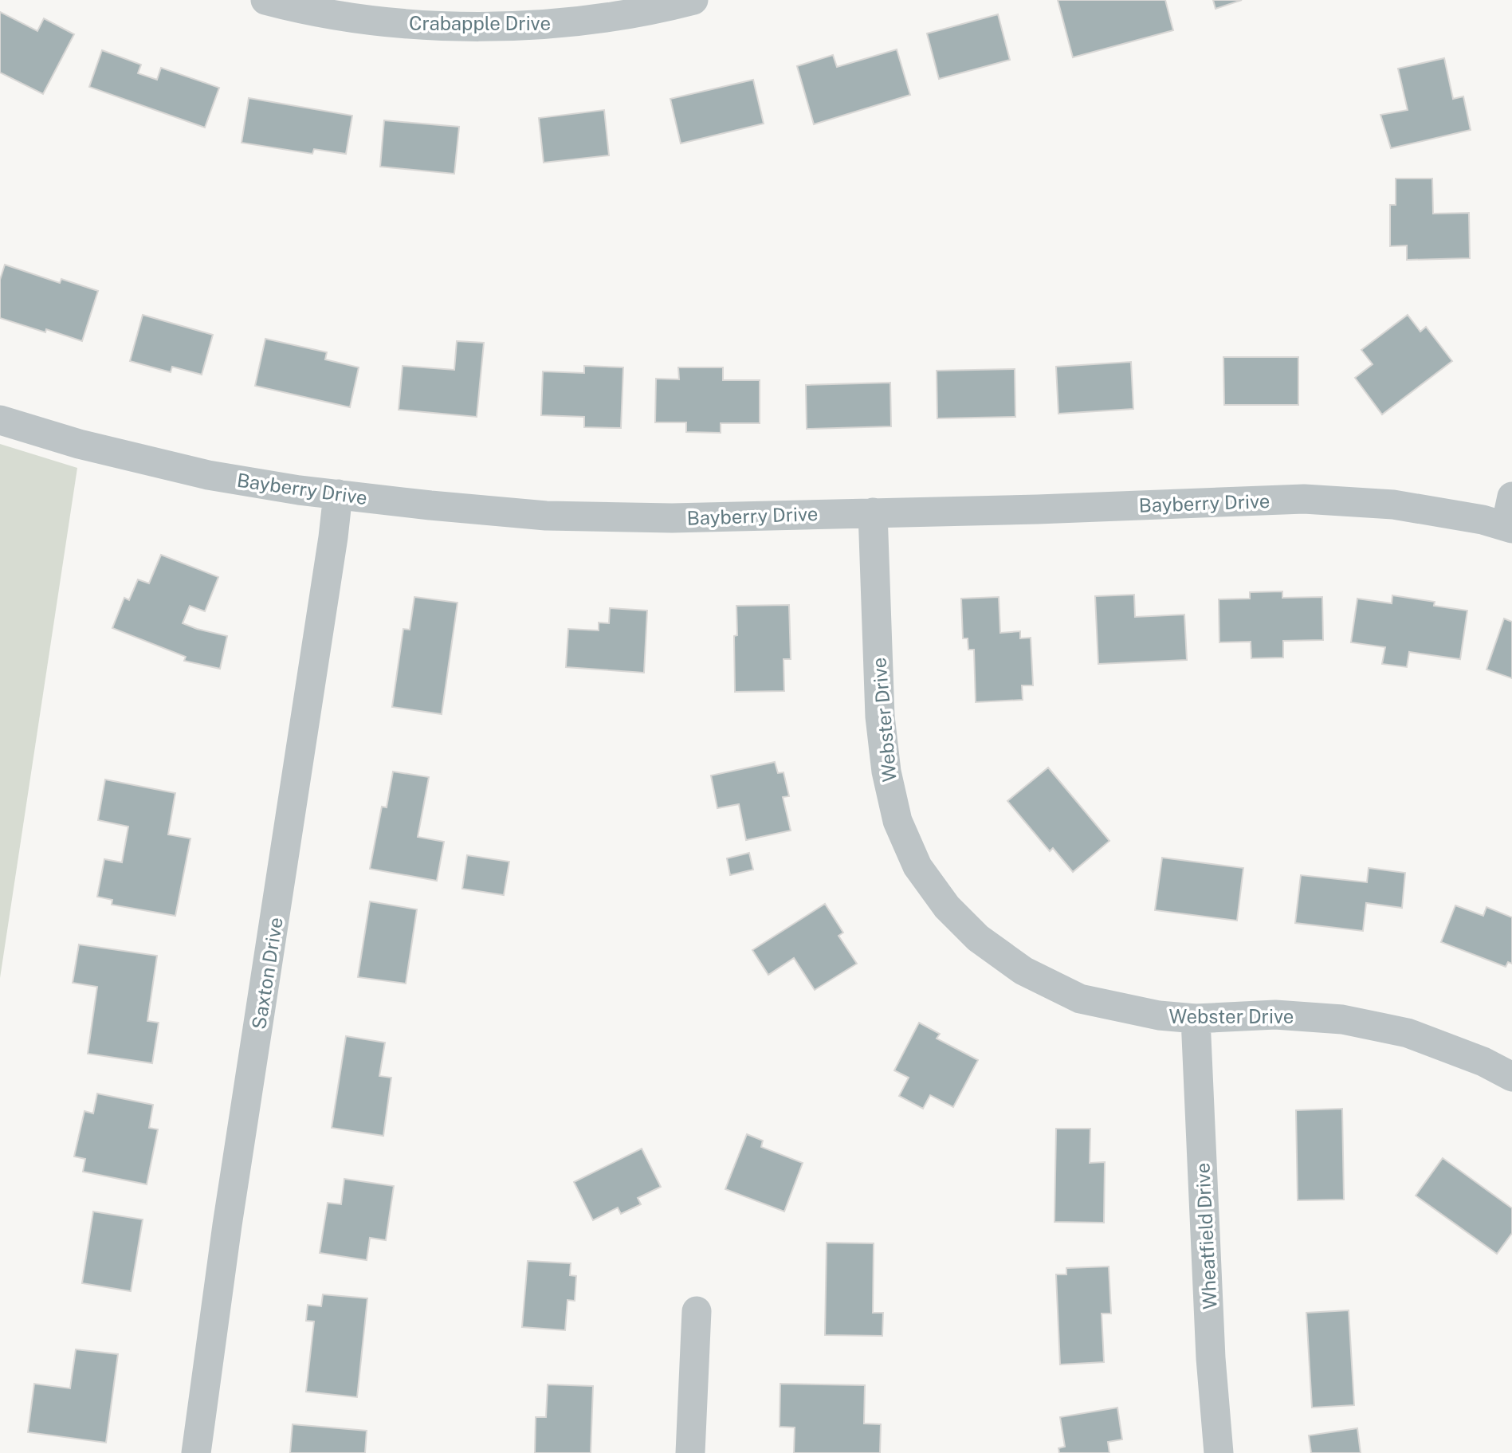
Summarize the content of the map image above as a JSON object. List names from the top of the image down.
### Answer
{
  "streets": {
    "street": [
      "Crabapple Drive",
      "Bayberry Drive",
      "Webster Drive",
      "Saxton Drive",
      "Wheatfield Drive"
    ]
  },
  "crossings": [
    ["Bayberry Drive", "Webster Drive"],
    ["Bayberry Drive", "Saxton Drive"],
    ["Webster Drive", "Wheatfield Drive"]
  ]
}
